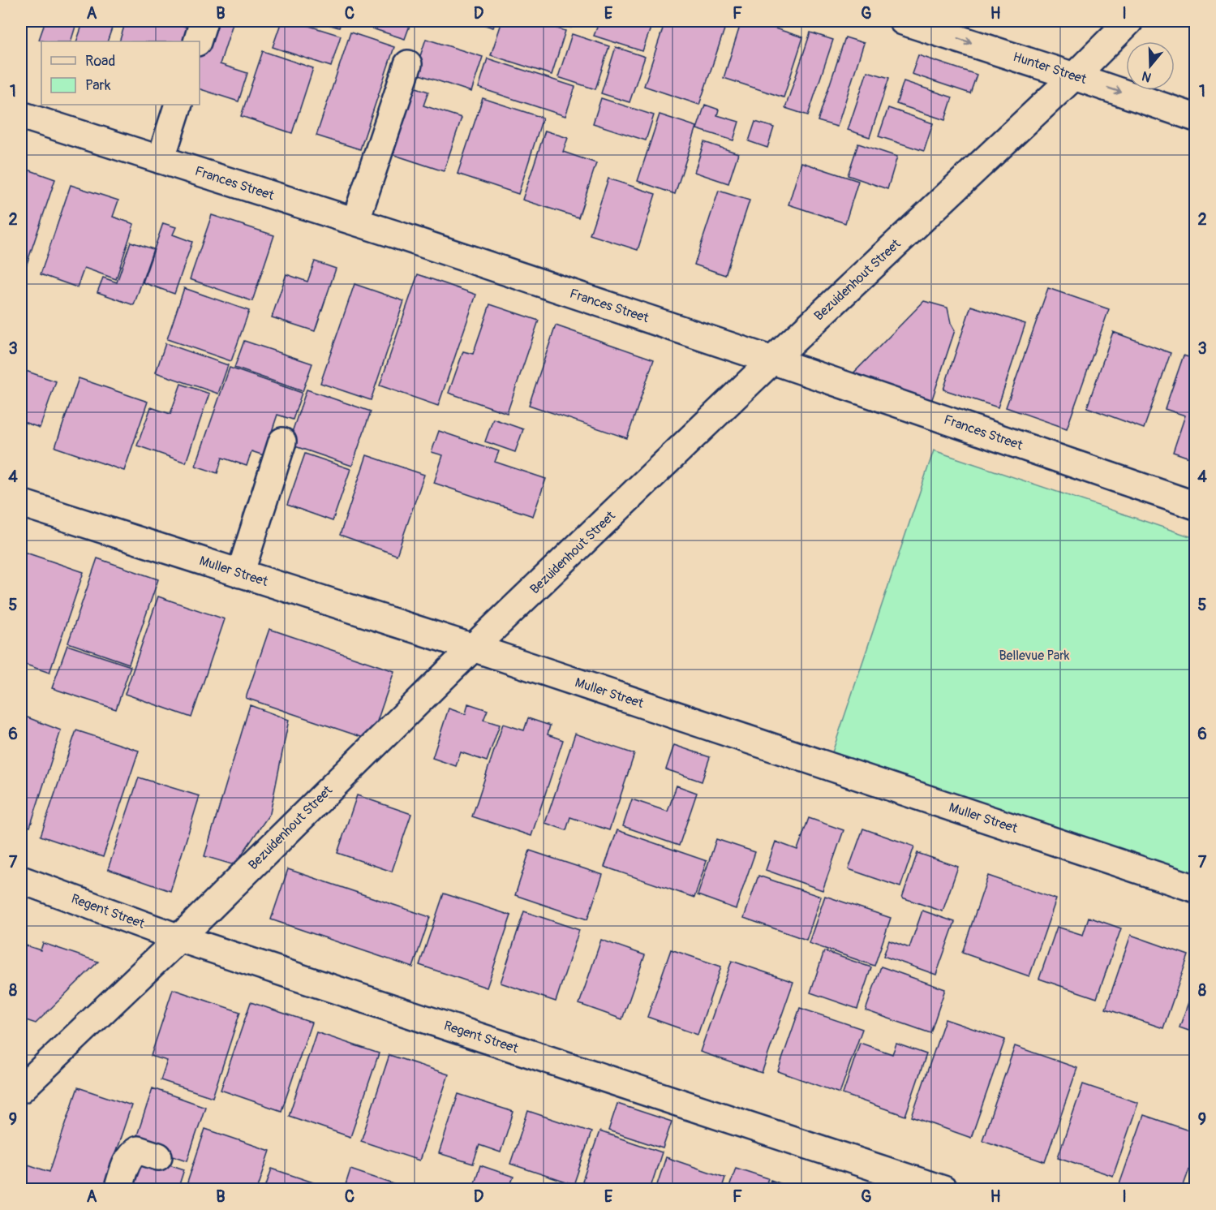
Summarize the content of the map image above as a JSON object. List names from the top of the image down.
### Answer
{
  "streets": {
    "street": [
      "Hunter Street",
      "Frances Street",
      "Bezuidenhout Street",
      "Muller Street",
      "Regent Street"
    ]
  },
  "crossings": [
    ["Hunter Street", "Bezuidenhout Street"],
    ["Frances Street", "Bezuidenhout Street"],
    ["Bezuidenhout Street", "Muller Street"],
    ["Bezuidenhout Street", "Regent Street"]
  ],
  "one_way": ["Hunter Street"],
  "parks": ["Bellevue Park"],
  "legend": ["Road", "Park"],
  "north": "bottom",
  "grid": {
    "columns": [
      "A",
      "B",
      "C",
      "D",
      "E",
      "F",
      "G",
      "H",
      "I"
    ],
    "rows": [
      "1",
      "2",
      "3",
      "4",
      "5",
      "6",
      "7",
      "8",
      "9"
    ]
  }
}
